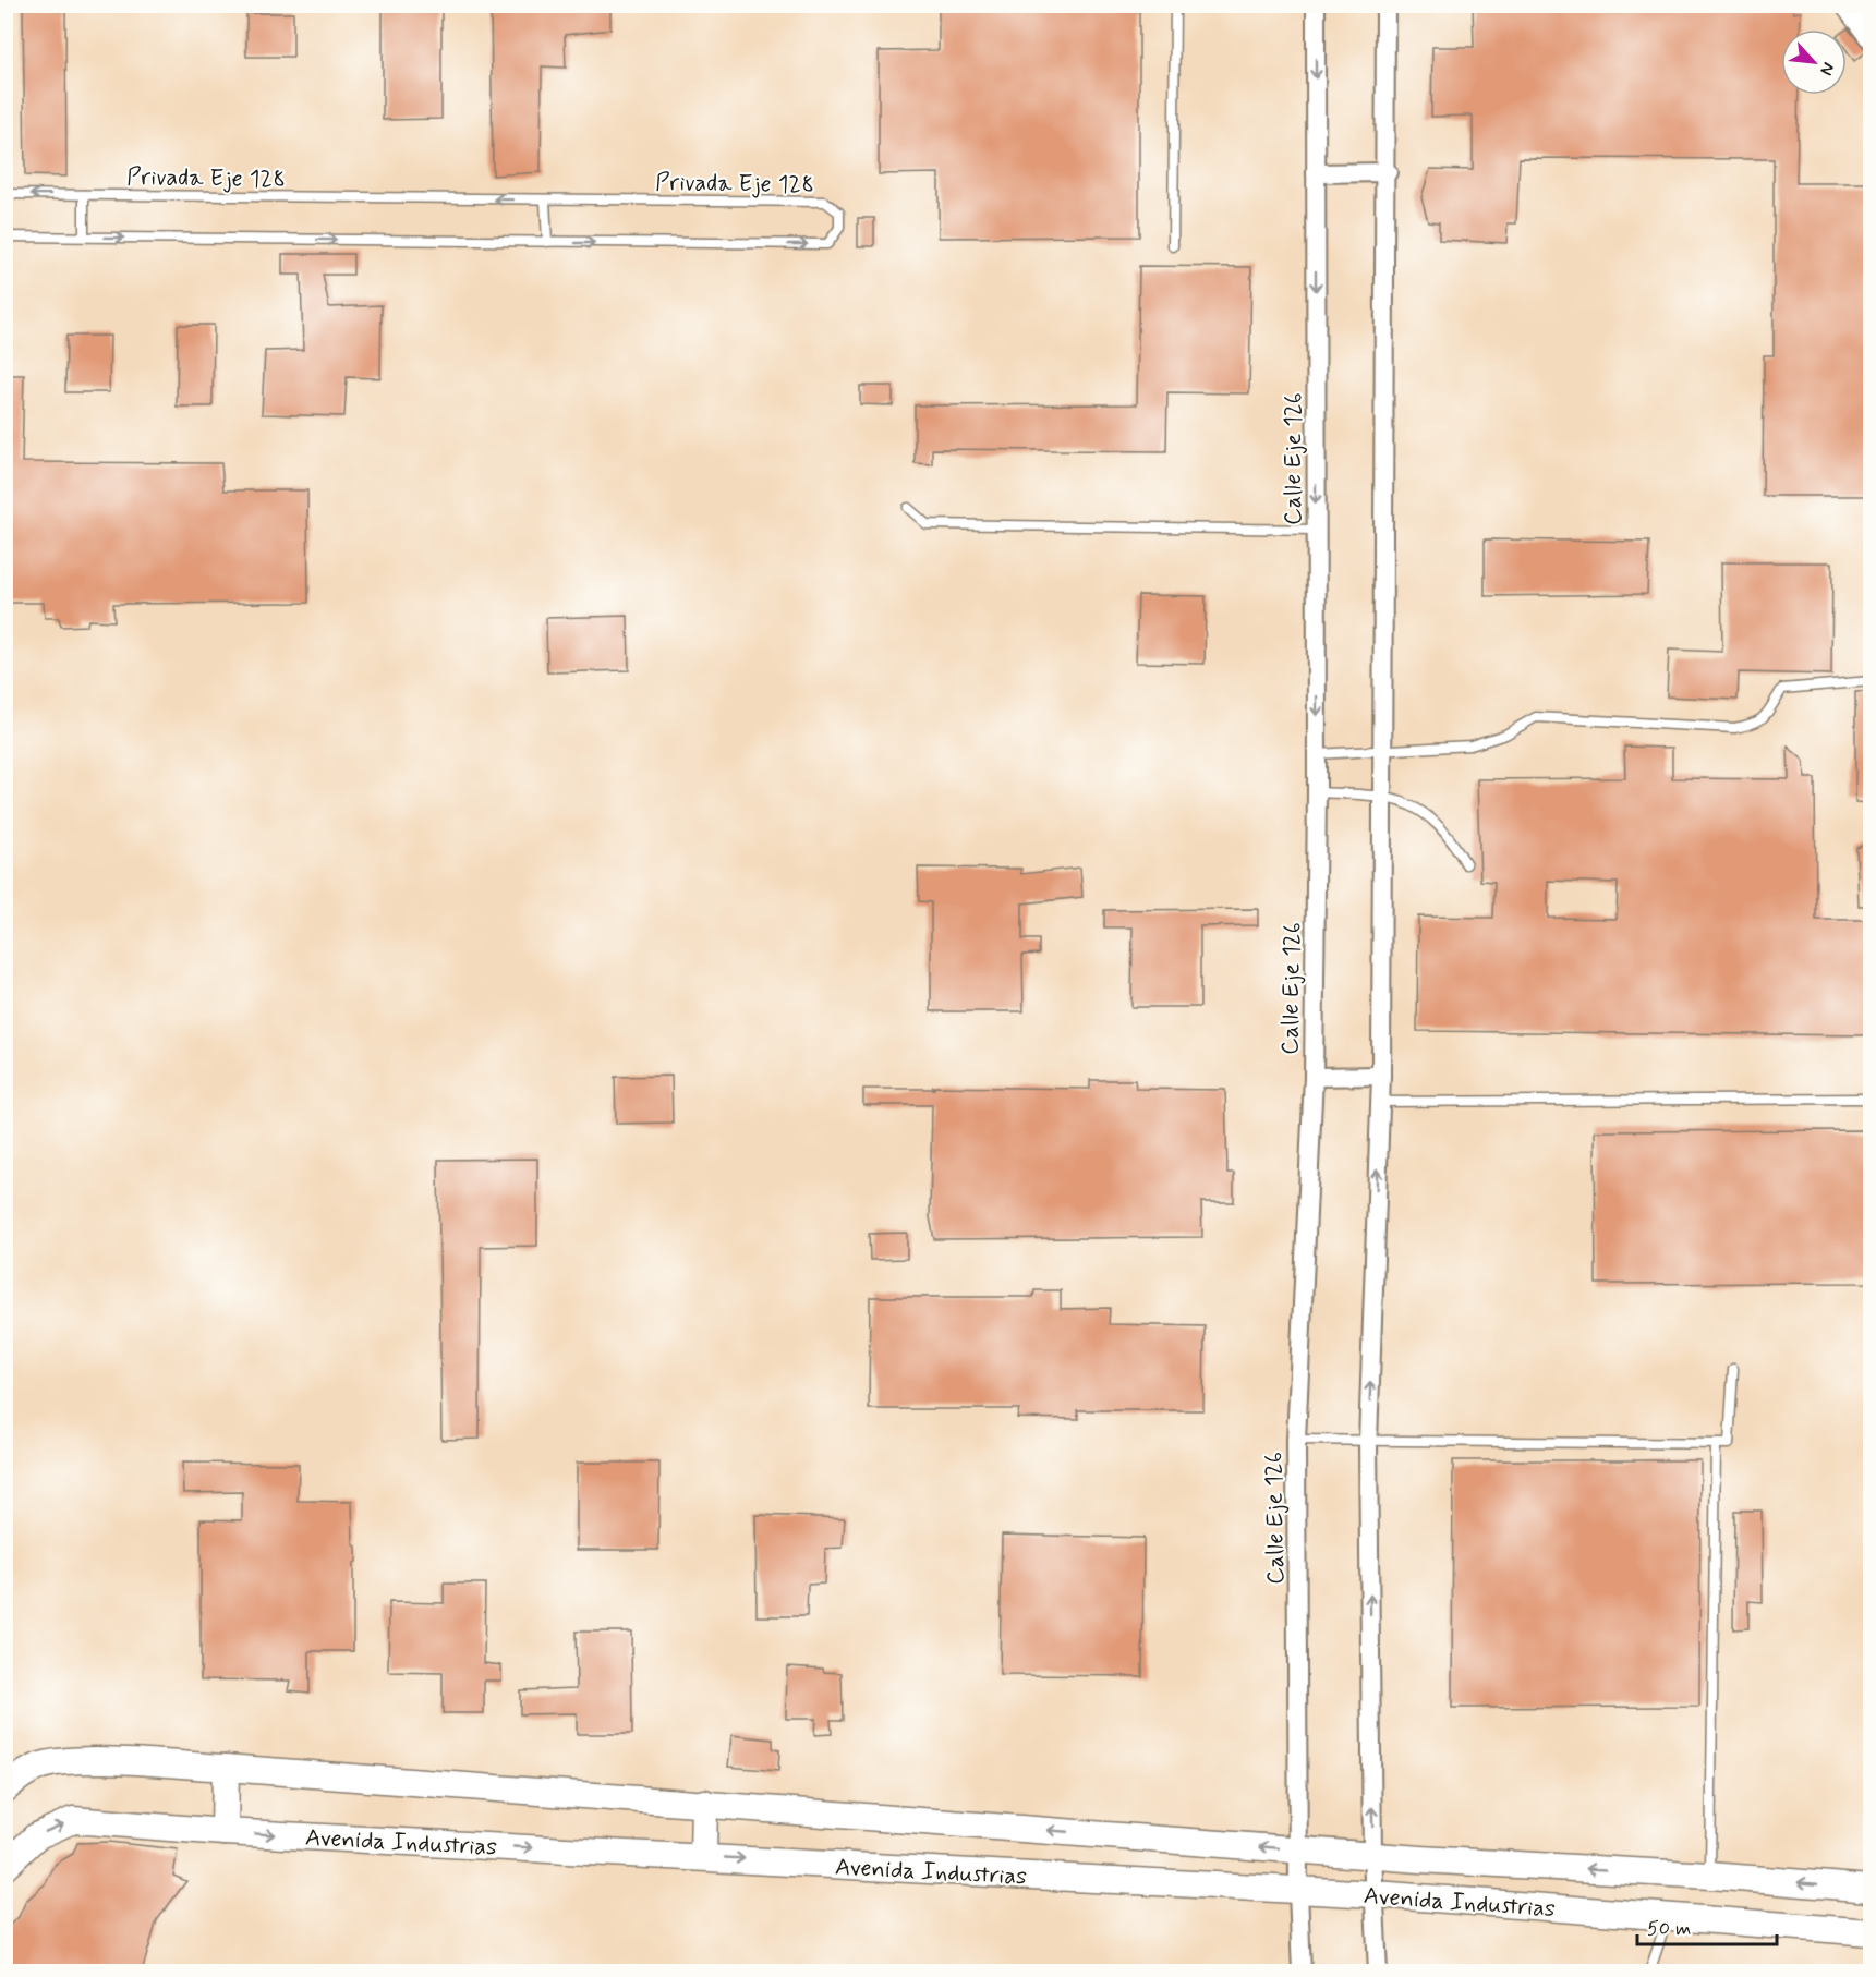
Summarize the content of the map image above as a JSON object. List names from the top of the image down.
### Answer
{
  "streets": {
    "main road": ["Avenida Industrias"],
    "street": ["Calle Eje 126"],
    "lane": ["Privada Eje 128"]
  },
  "crossings": [
    ["Calle Eje 126", "Avenida Industrias"]
  ],
  "scale_bar": "50 m",
  "north": "bottom right"
}
